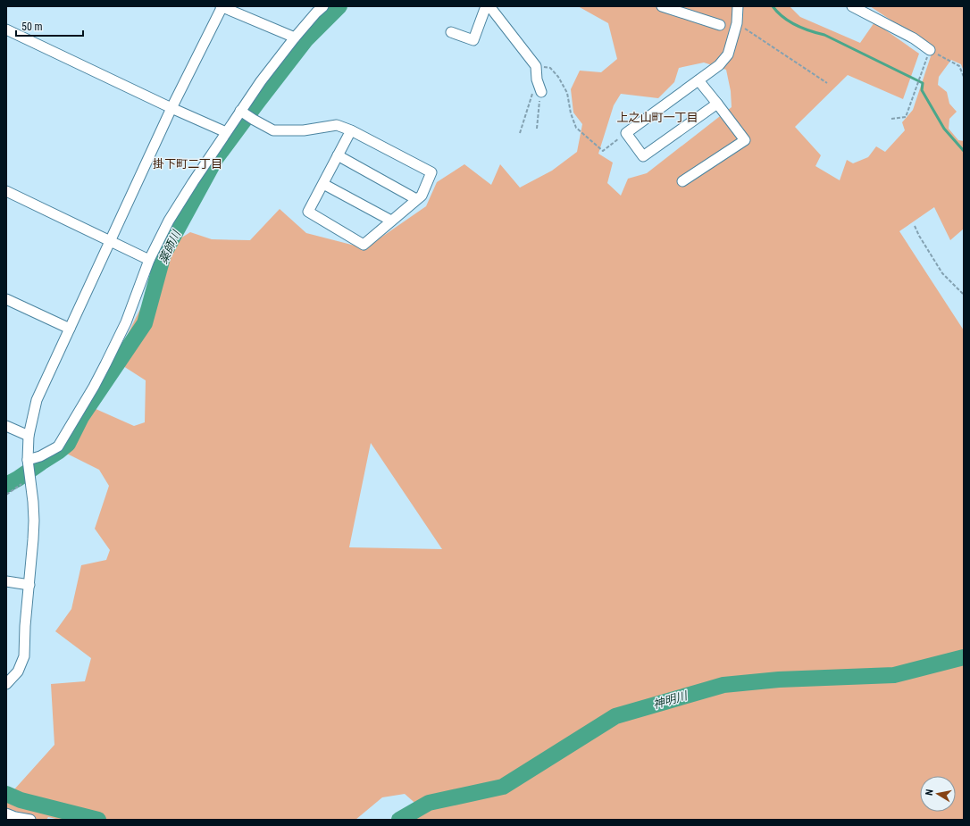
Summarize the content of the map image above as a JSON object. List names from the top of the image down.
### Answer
{
  "districts": ["上之山町一丁目", "掛下町二丁目"],
  "water": ["薬師川", "神明川"],
  "scale_bar": "50 m",
  "north": "left"
}
